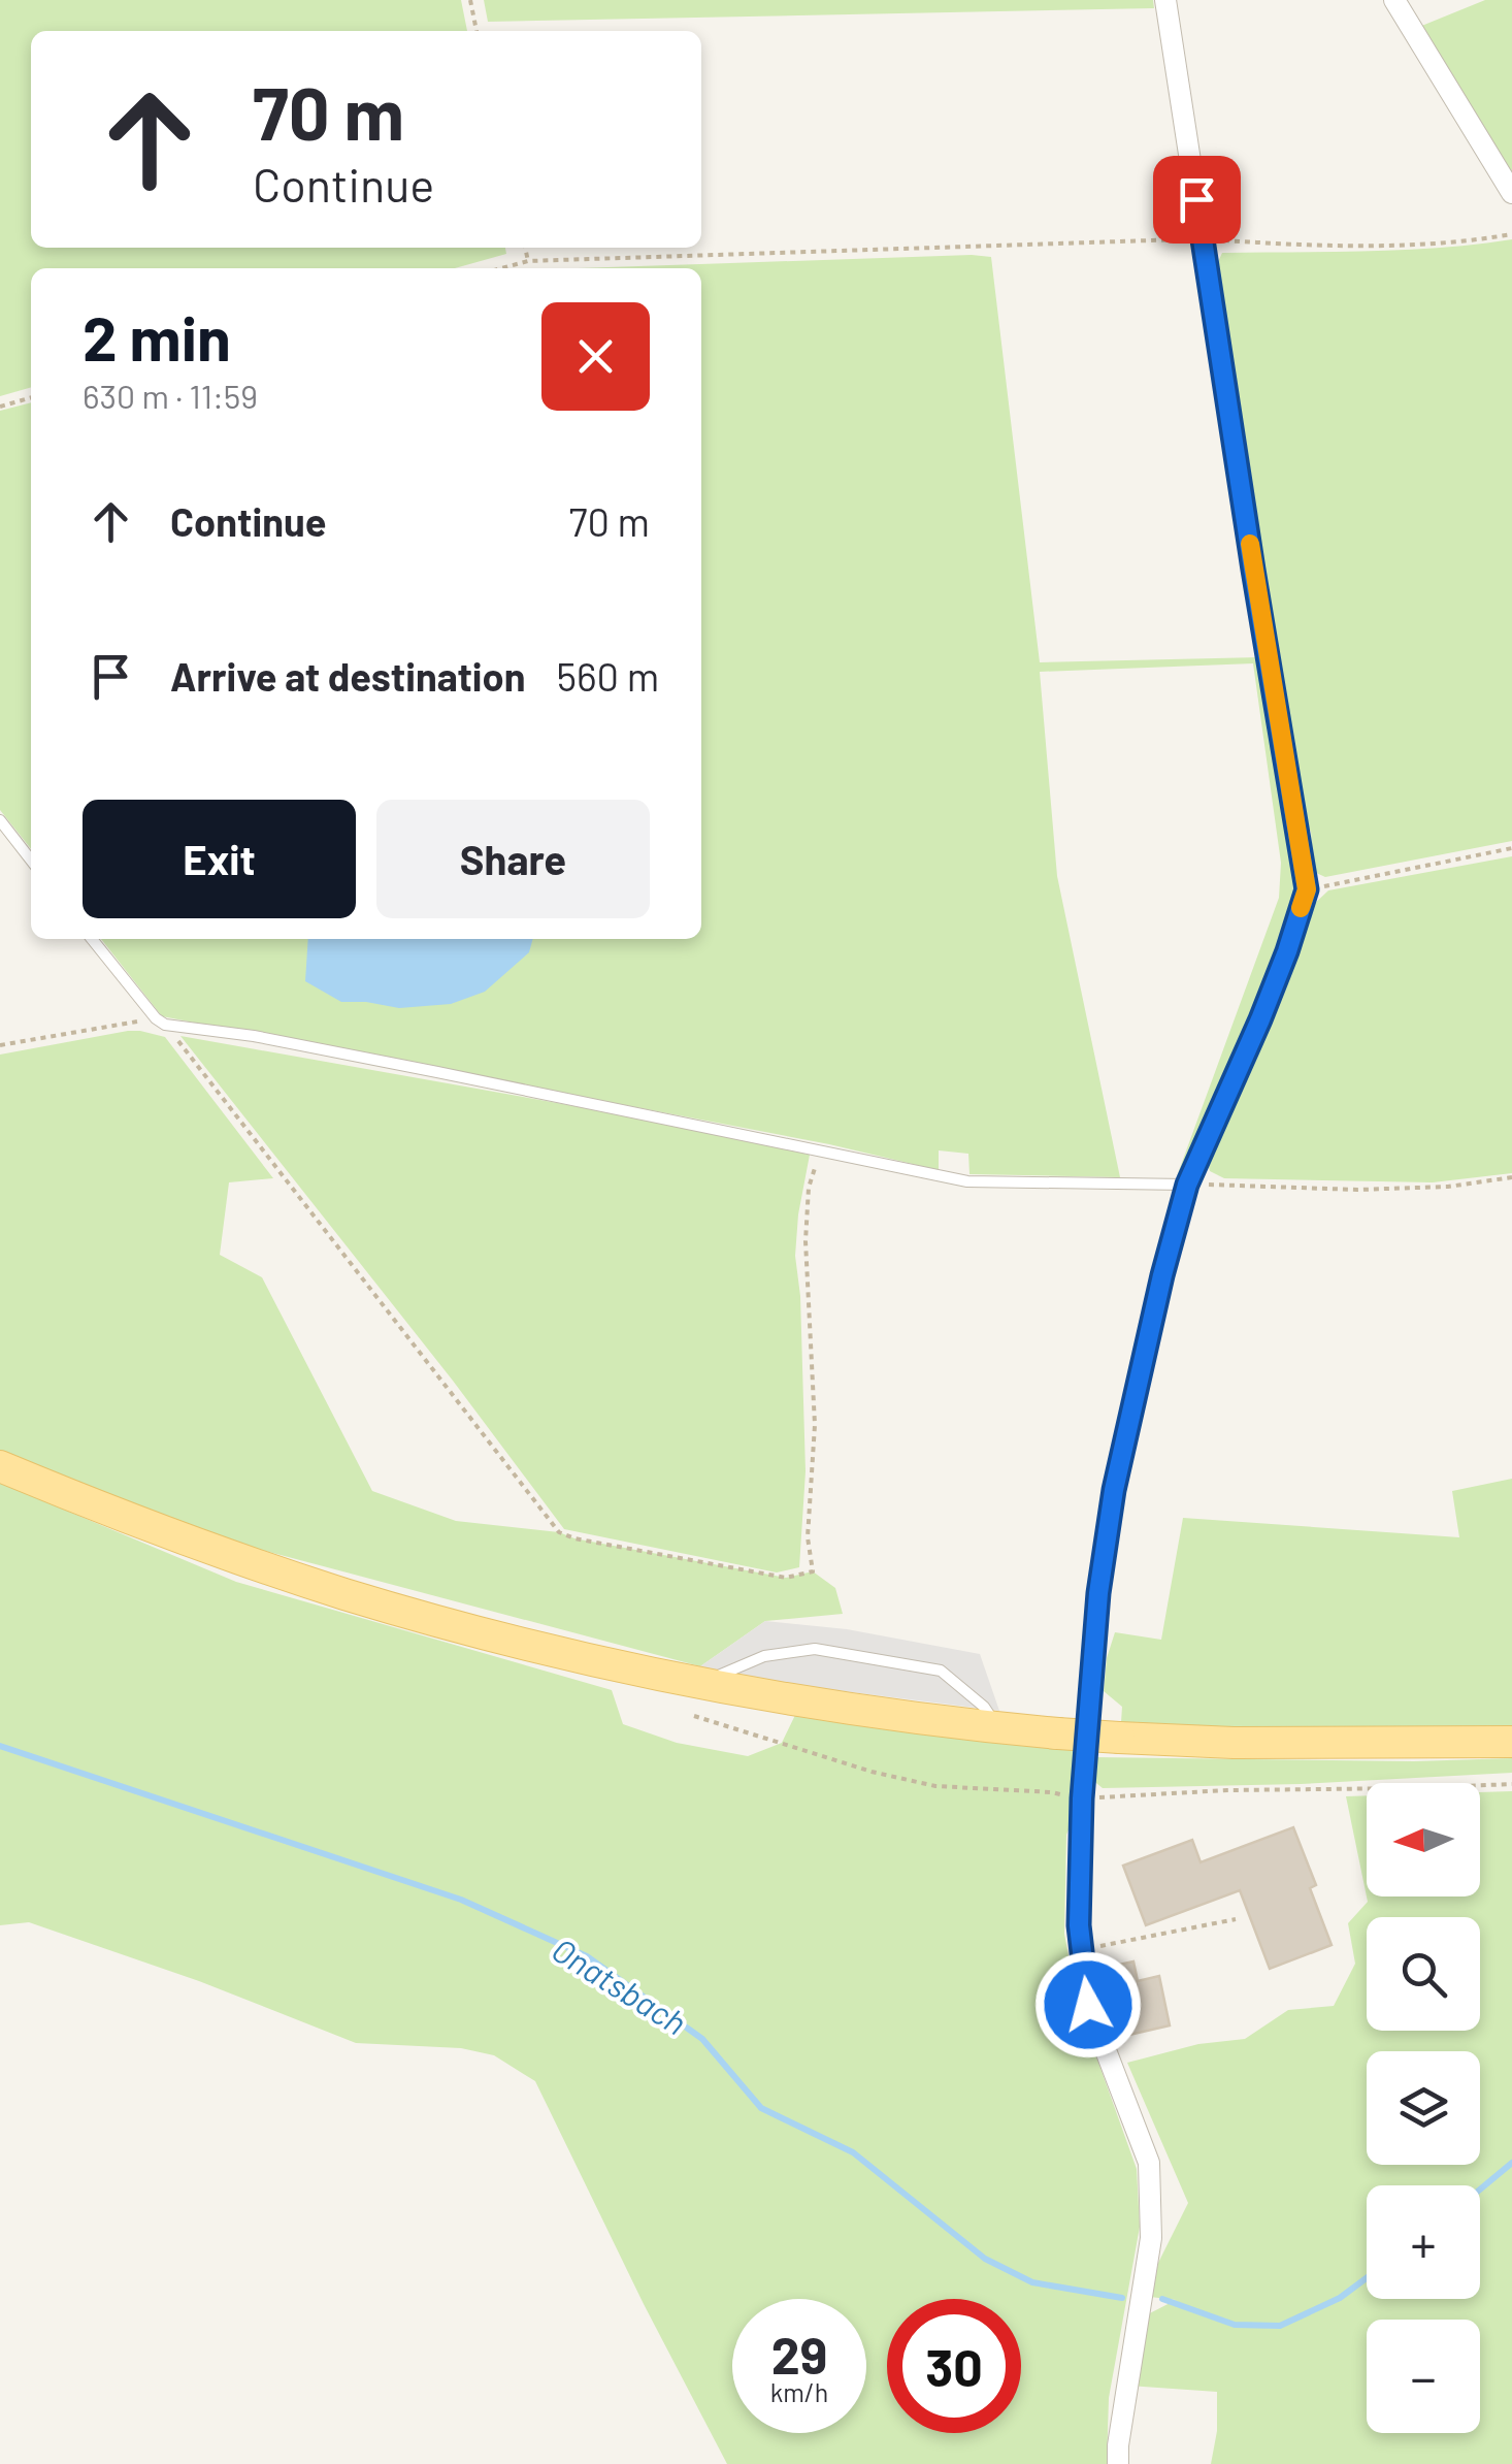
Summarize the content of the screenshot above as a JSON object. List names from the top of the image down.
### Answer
{
  "water": ["Onatsbach"],
  "north": "left",
  "page": {
    "turn": ["70 m", "Continue"],
    "heading": ["2 min", "630 m · 11:59"],
    "list": [
      {
        "name": "Continue",
        "value": "70 m"
      },
      {
        "name": "Arrive at destination",
        "value": "560 m"
      }
    ],
    "buttons": ["Exit", "Share"],
    "map_buttons": ["+", "−"],
    "speed": "29 km/h",
    "limit": "30"
  }
}
